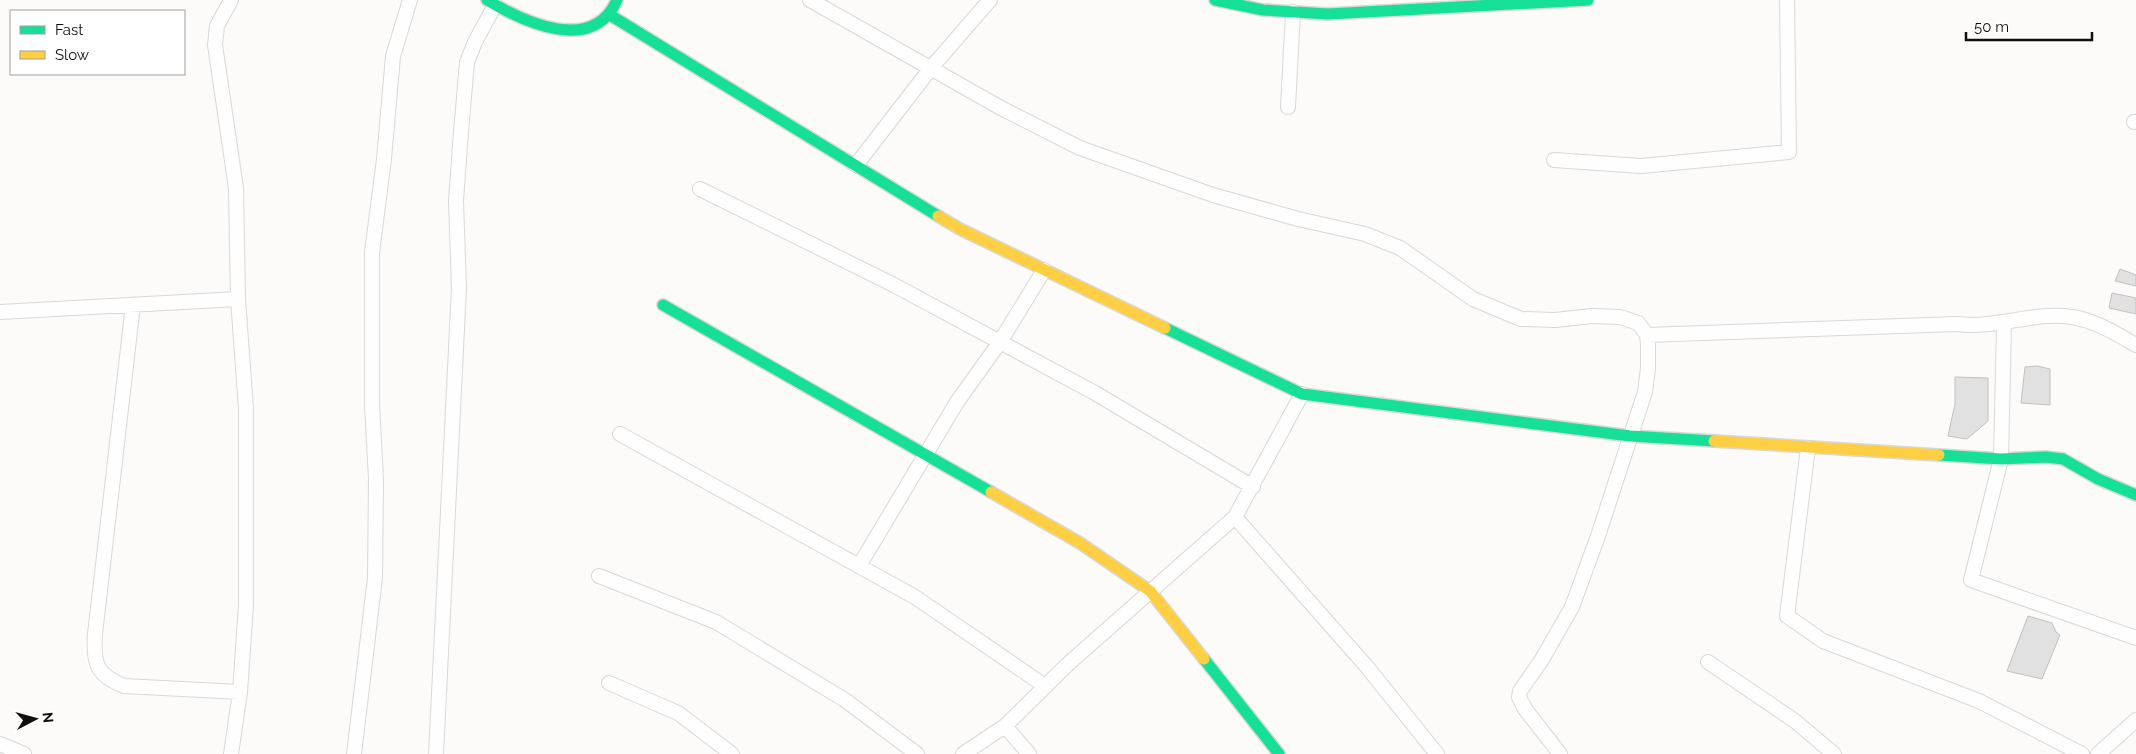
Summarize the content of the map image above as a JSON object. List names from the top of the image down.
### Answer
{
  "legend": ["Fast", "Slow"],
  "scale_bar": "50 m",
  "north": "right"
}
